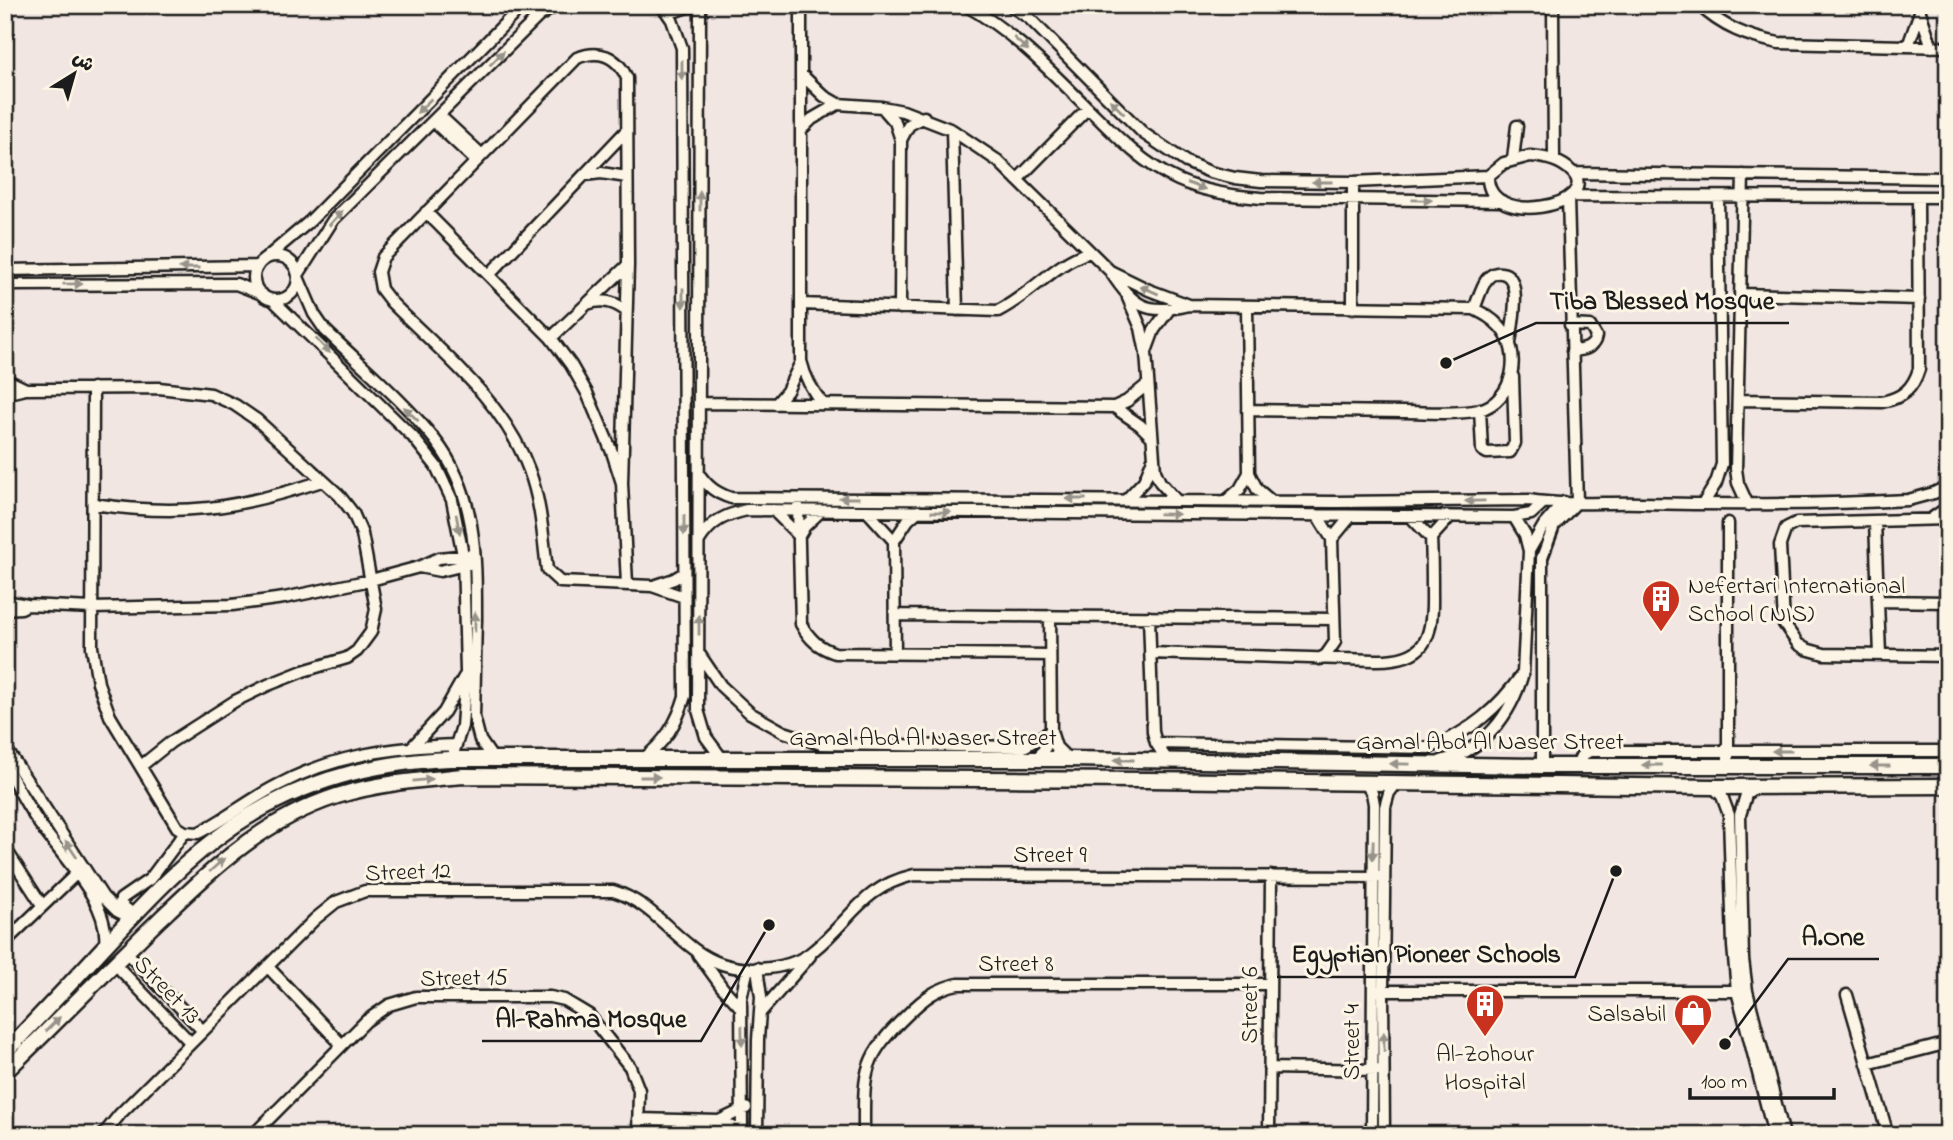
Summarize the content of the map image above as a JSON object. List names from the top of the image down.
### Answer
{
  "streets": {
    "main road": ["Gamal Abd Al Naser Street"],
    "street": [
      "Street 9",
      "Street 12",
      "Street 8",
      "Street 15",
      "Street 13",
      "Street 6",
      "Street 4"
    ]
  },
  "crossings": [
    ["Gamal Abd Al Naser Street", "Street 13"],
    ["Gamal Abd Al Naser Street", "Street 4"],
    ["Street 9", "Street 12"],
    ["Street 9", "Street 6"],
    ["Street 9", "Street 4"],
    ["Street 12", "Street 13"],
    ["Street 8", "Street 6"]
  ],
  "places": {
    "other": [
      "Tiba Blessed Mosque",
      "Egyptian Pioneer Schools",
      "Al-Rahma Mosque",
      "A.One"
    ],
    "building": ["Nefertari International School (NIS)", "Al-Zohour Hospital"],
    "shop": ["Salsabil"]
  },
  "scale_bar": "100 m",
  "north": "top right"
}
